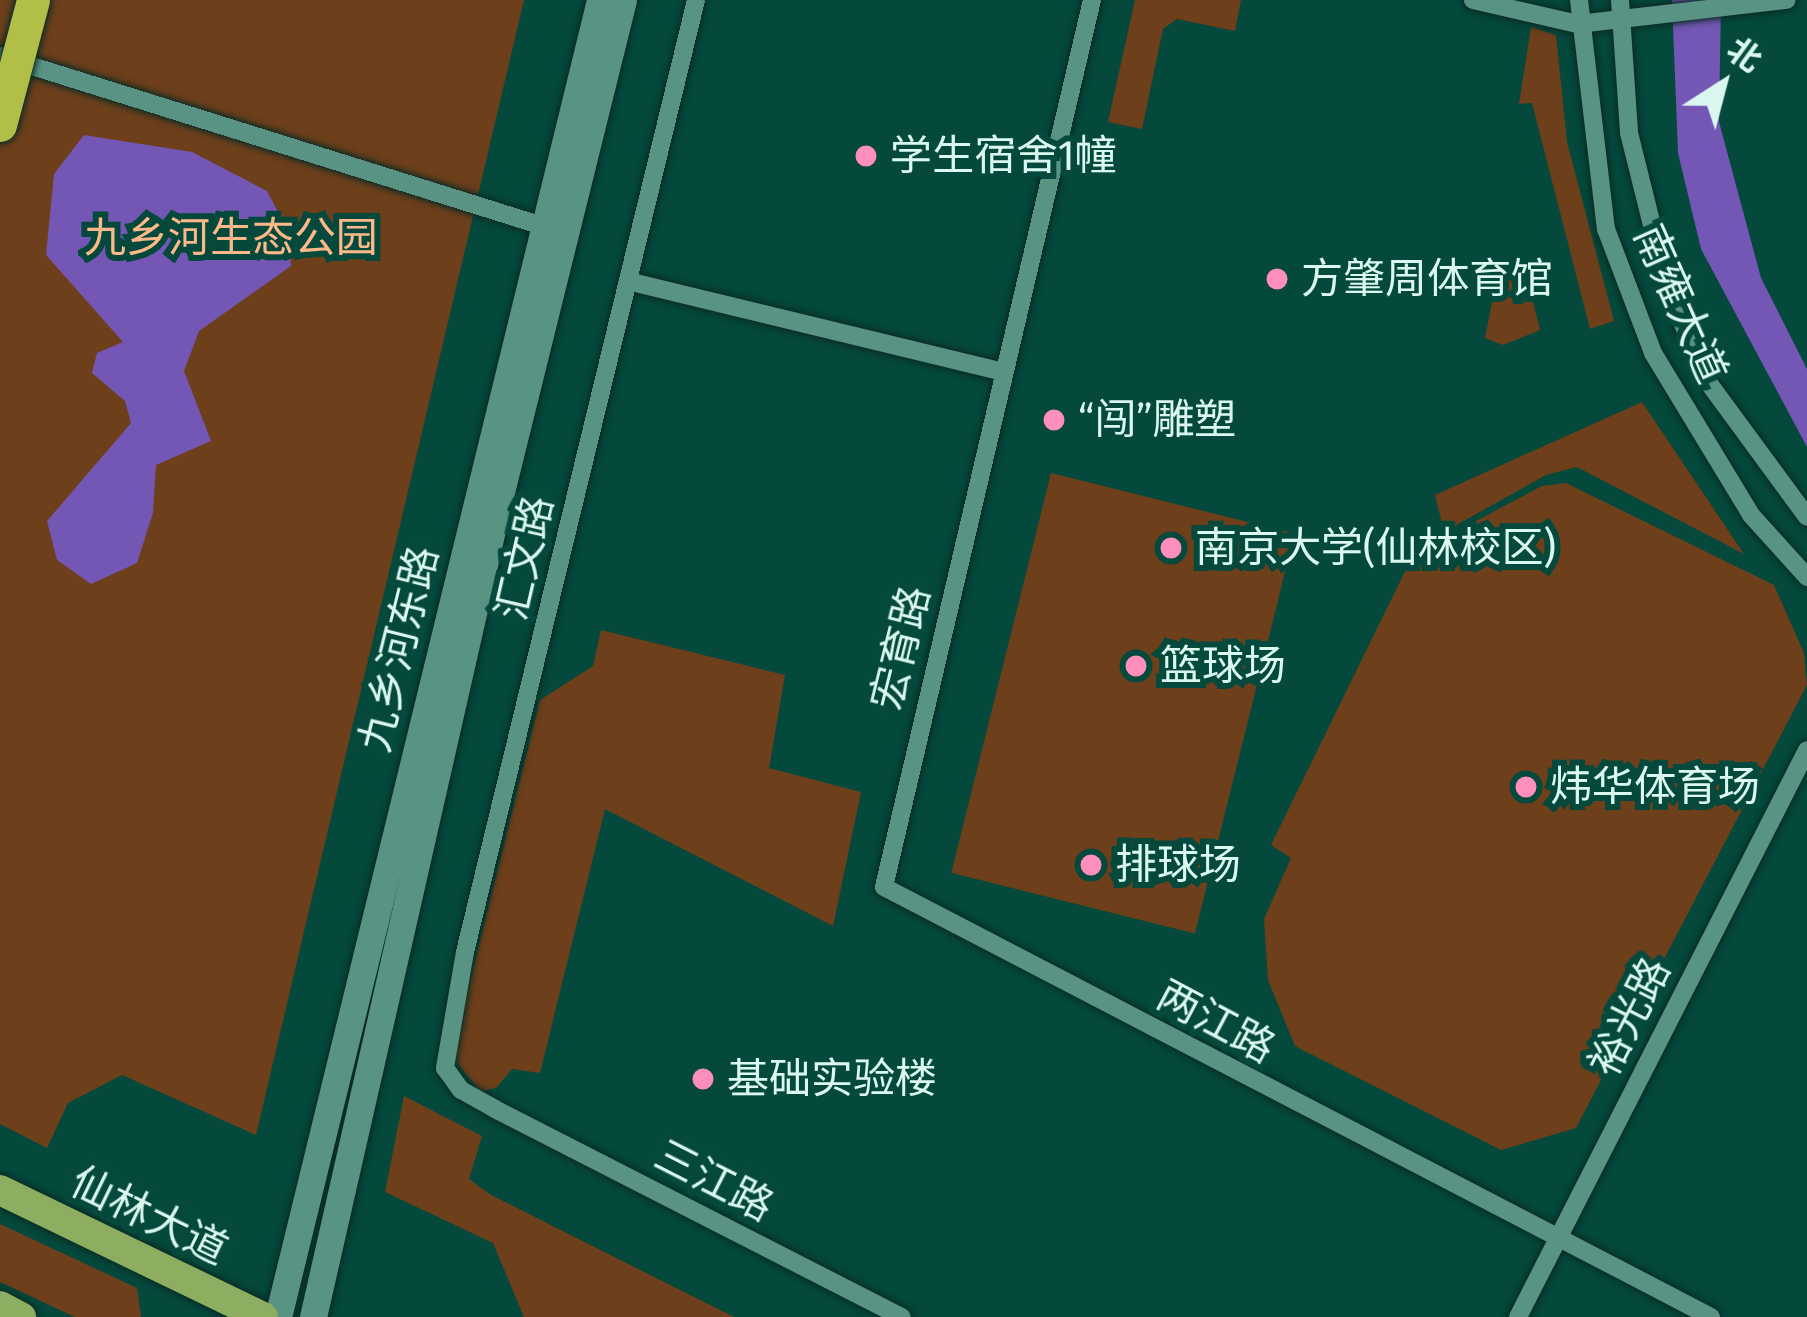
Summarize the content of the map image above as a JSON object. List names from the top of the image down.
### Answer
{
  "streets": {
    "main road": ["九乡河东路", "仙林大道"],
    "street": [
      "南雍大道",
      "汇文路",
      "宏育路",
      "裕光路",
      "两江路",
      "三江路"
    ]
  },
  "crossings": [
    ["汇文路", "三江路"],
    ["宏育路", "两江路"],
    ["裕光路", "两江路"]
  ],
  "parks": ["九乡河生态公园"],
  "places": [
    "学生宿舍1幢",
    "方肇周体育馆",
    "“闯”雕塑",
    "南京大学(仙林校区)",
    "篮球场",
    "炜华体育场",
    "排球场",
    "基础实验楼"
  ],
  "north": "top right"
}
